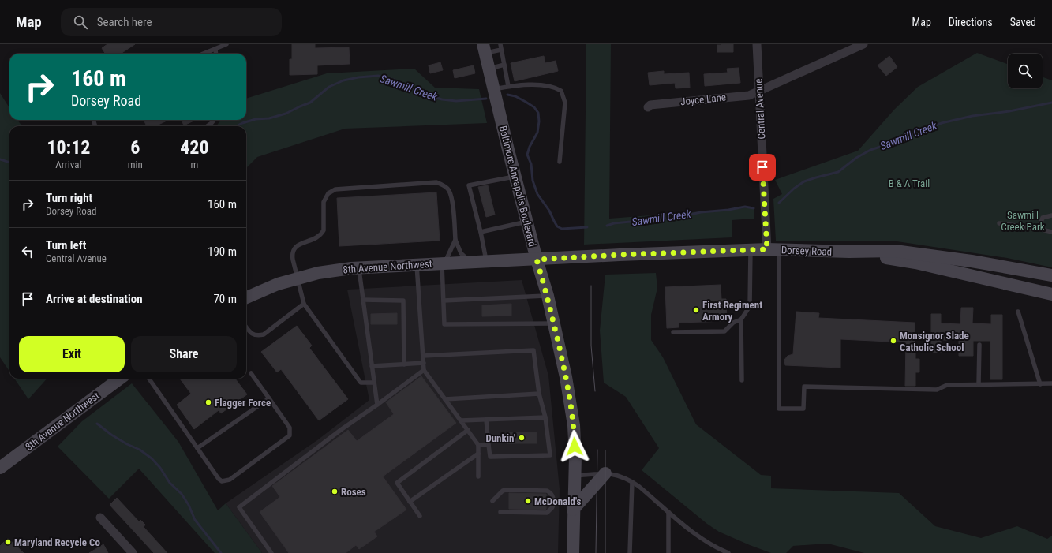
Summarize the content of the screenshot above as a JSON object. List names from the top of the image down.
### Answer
{
  "streets": {
    "main road": ["Baltimore Annapolis Boulevard", "Dorsey Road", "8th Avenue Northwest"],
    "street": ["Joyce Lane", "Central Avenue"]
  },
  "crossings": [
    ["Joyce Lane", "Central Avenue"],
    ["Central Avenue", "Dorsey Road"],
    ["Baltimore Annapolis Boulevard", "Dorsey Road"],
    ["Baltimore Annapolis Boulevard", "8th Avenue Northwest"],
    ["Dorsey Road", "8th Avenue Northwest"]
  ],
  "water": ["Sawmill Creek"],
  "parks": ["B & A Trail", "Sawmill Creek Park"],
  "places": [
    "First Regiment Armory",
    "Monsignor Slade Catholic School",
    "Flagger Force",
    "Dunkin'",
    "Roses",
    "McDonald's",
    "Maryland Recycle Co"
  ],
  "page": {
    "header": "Map",
    "search": "Search here",
    "nav": ["Map", "Directions", "Saved"],
    "turn": ["160 m", "Dorsey Road"],
    "eta": [
      "10:12",
      "Arrival",
      "6",
      "min",
      "420",
      "m"
    ],
    "list": [
      {
        "name": "Turn right",
        "note": "Dorsey Road",
        "value": "160 m"
      },
      {
        "name": "Turn left",
        "note": "Central Avenue",
        "value": "190 m"
      },
      {
        "name": "Arrive at destination",
        "value": "70 m"
      }
    ],
    "buttons": ["Exit", "Share"]
  }
}
